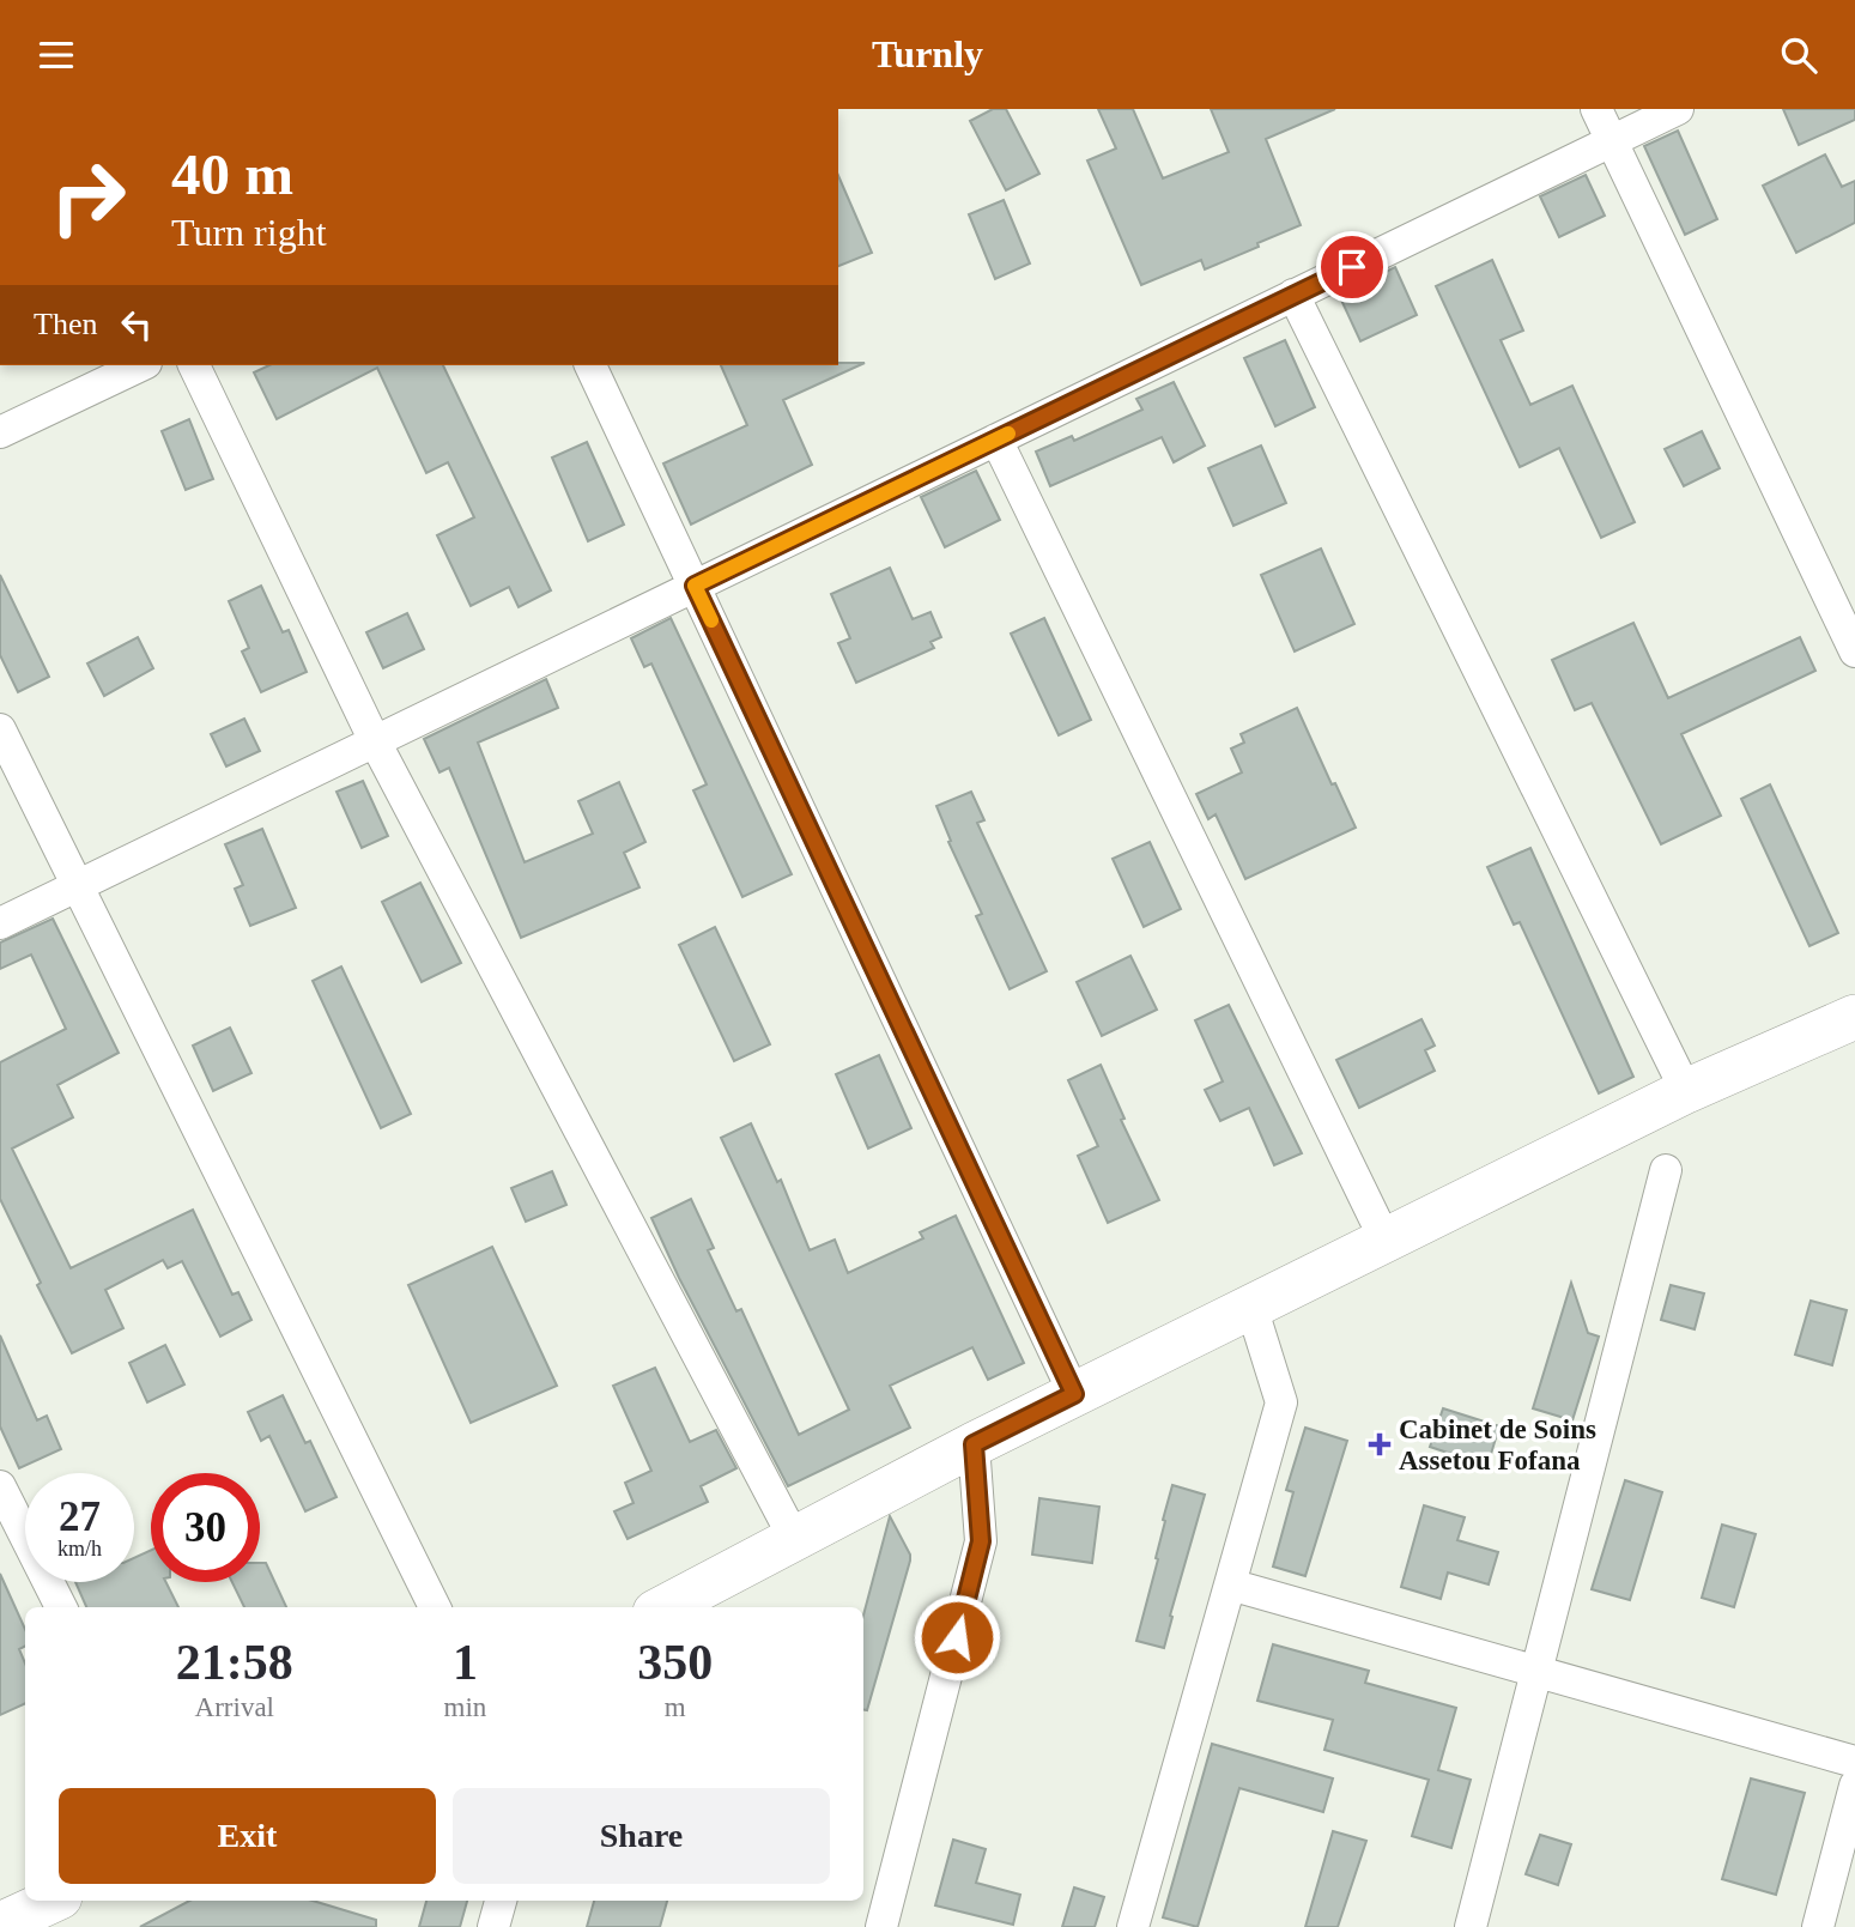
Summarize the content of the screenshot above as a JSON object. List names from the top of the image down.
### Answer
{
  "places": {
    "health": ["Cabinet de Soins Assetou Fofana"]
  },
  "page": {
    "header": "Turnly",
    "turn": ["40 m", "Turn right"],
    "then": "Then",
    "speed": "27 km/h",
    "limit": "30",
    "eta": [
      "21:58",
      "Arrival",
      "1",
      "min",
      "350",
      "m"
    ],
    "buttons": ["Exit", "Share"]
  }
}
